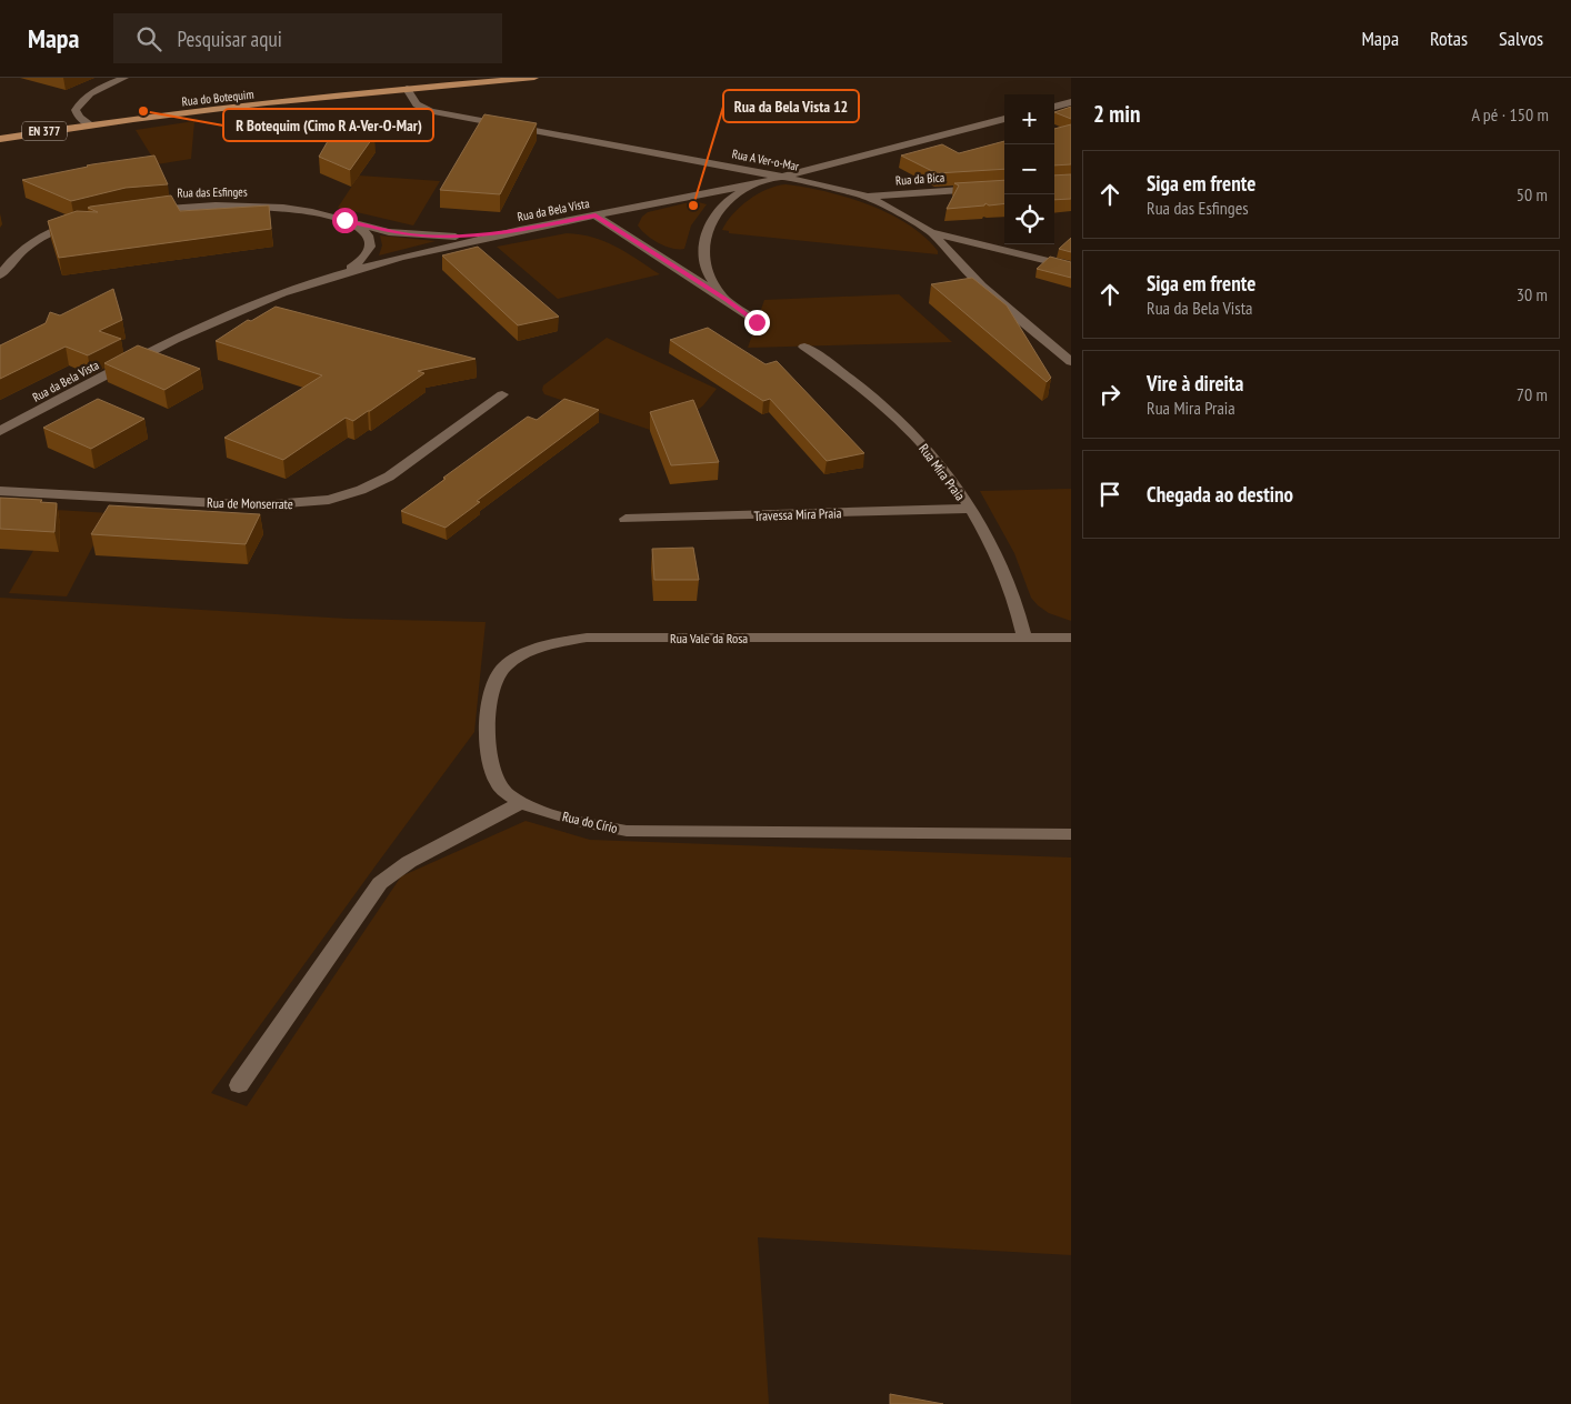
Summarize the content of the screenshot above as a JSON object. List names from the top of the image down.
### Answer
{
  "streets": {
    "main road": ["Rua do Botequim", "EN 377"],
    "street": [
      "Rua A Ver-o-Mar",
      "Rua da Bica",
      "Rua das Esfinges",
      "Rua da Bela Vista",
      "Rua Mira Praia",
      "Rua de Monserrate",
      "Travessa Mira Praia",
      "Rua Vale da Rosa",
      "Rua do Círio"
    ]
  },
  "crossings": [
    ["Rua do Botequim", "EN 377"],
    ["Rua do Botequim", "Rua A Ver-o-Mar"],
    ["EN 377", "Rua A Ver-o-Mar"],
    ["Rua A Ver-o-Mar", "Rua da Bica"],
    ["Rua A Ver-o-Mar", "Rua da Bela Vista"],
    ["Rua das Esfinges", "Rua da Bela Vista"],
    ["Rua Mira Praia", "Travessa Mira Praia"],
    ["Rua Mira Praia", "Rua Vale da Rosa"],
    ["Rua Vale da Rosa", "Rua do Círio"]
  ],
  "places": ["R Botequim (Cimo R A-Ver-O-Mar)", "Rua da Bela Vista 12"],
  "page": {
    "header": "Mapa",
    "search": "Pesquisar aqui",
    "nav": ["Mapa", "Rotas", "Salvos"],
    "heading": ["2 min", "A pé · 150 m"],
    "map_buttons": ["+", "−"],
    "list": [
      ["Siga em frente", "Rua das Esfinges", "50 m"],
      ["Siga em frente", "Rua da Bela Vista", "30 m"],
      ["Vire à direita", "Rua Mira Praia", "70 m"],
      "Chegada ao destino"
    ]
  }
}
